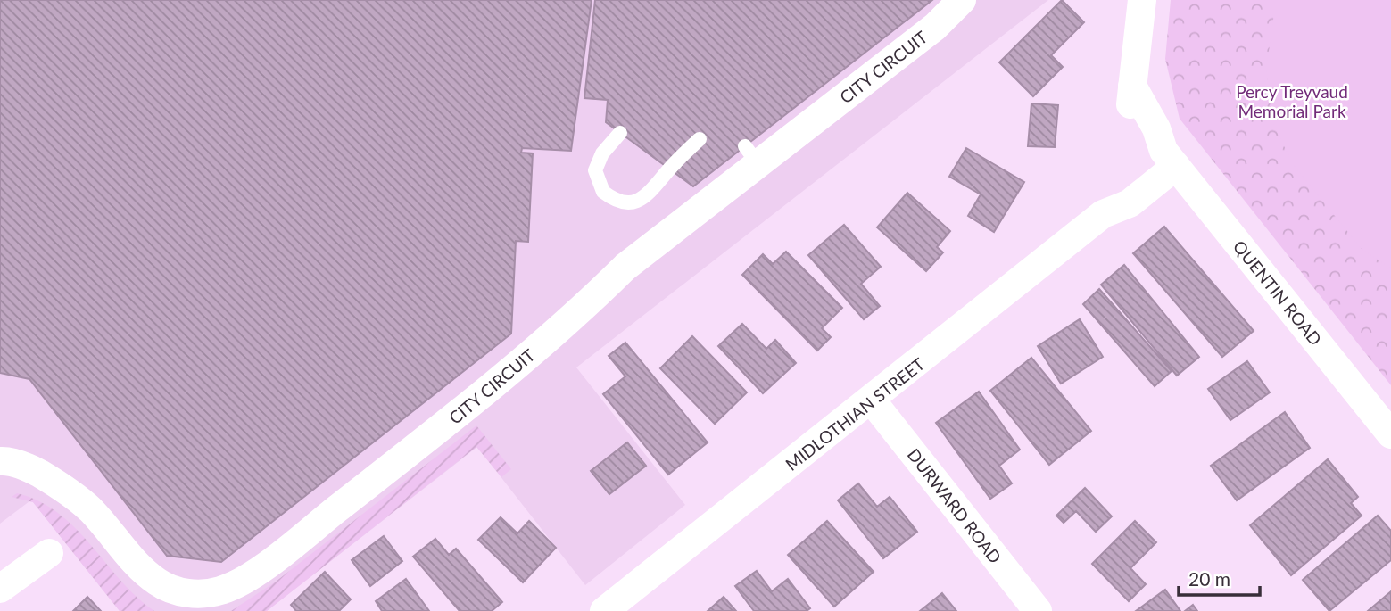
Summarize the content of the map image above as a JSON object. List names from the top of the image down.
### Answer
{
  "streets": {
    "street": [
      "CITY CIRCUIT",
      "QUENTIN ROAD",
      "MIDLOTHIAN STREET",
      "DURWARD ROAD"
    ]
  },
  "crossings": [
    ["QUENTIN ROAD", "MIDLOTHIAN STREET"],
    ["MIDLOTHIAN STREET", "DURWARD ROAD"]
  ],
  "parks": ["Percy Treyvaud Memorial Park"],
  "scale_bar": "20 m"
}
